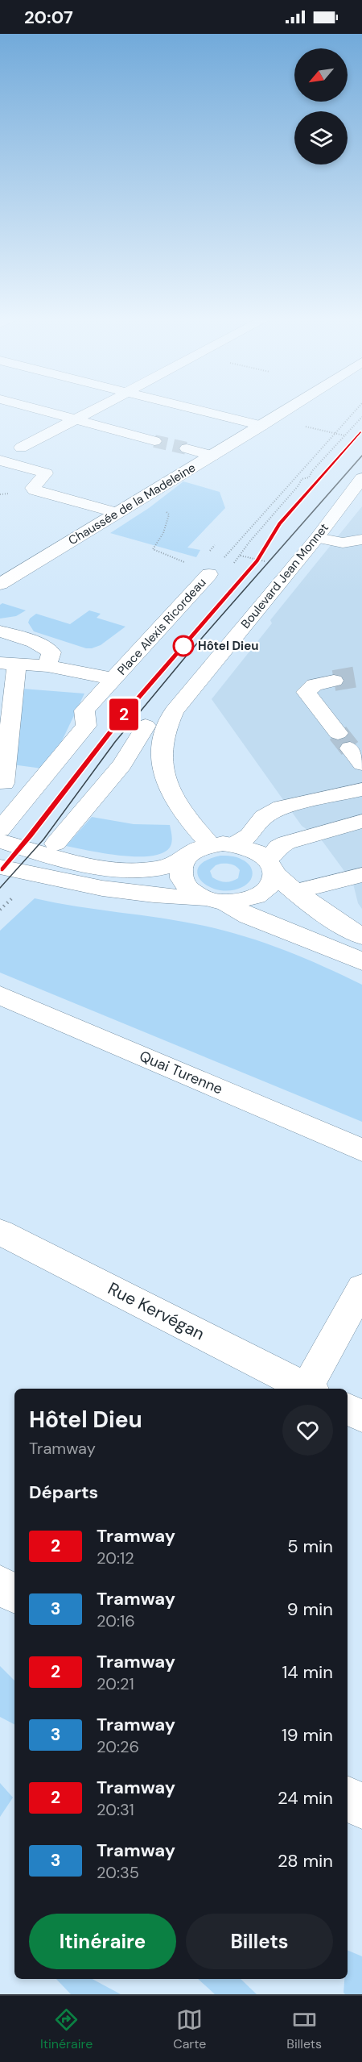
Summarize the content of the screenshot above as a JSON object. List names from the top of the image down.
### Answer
{
  "streets": {
    "street": [
      "Chaussée de la Madeleine",
      "Boulevard Jean Monnet",
      "Place Alexis Ricordeau",
      "Quai Turenne",
      "Rue Kervégan"
    ]
  },
  "places": ["Hôtel Dieu"],
  "lines": ["tram line 2"],
  "north": "bottom left",
  "page": {
    "status": "20:07",
    "on_map": "2",
    "heading": [
      ["Hôtel Dieu", "Tramway"],
      "Départs"
    ],
    "list": [
      {
        "mark": "2",
        "name": "Tramway",
        "note": "20:12",
        "value": "5 min"
      },
      {
        "mark": "3",
        "name": "Tramway",
        "note": "20:16",
        "value": "9 min"
      },
      {
        "mark": "2",
        "name": "Tramway",
        "note": "20:21",
        "value": "14 min"
      },
      {
        "mark": "3",
        "name": "Tramway",
        "note": "20:26",
        "value": "19 min"
      },
      {
        "mark": "2",
        "name": "Tramway",
        "note": "20:31",
        "value": "24 min"
      },
      {
        "mark": "3",
        "name": "Tramway",
        "note": "20:35",
        "value": "28 min"
      }
    ],
    "buttons": ["Itinéraire", "Billets"],
    "tabs": ["Itinéraire", "Carte", "Billets"]
  }
}
